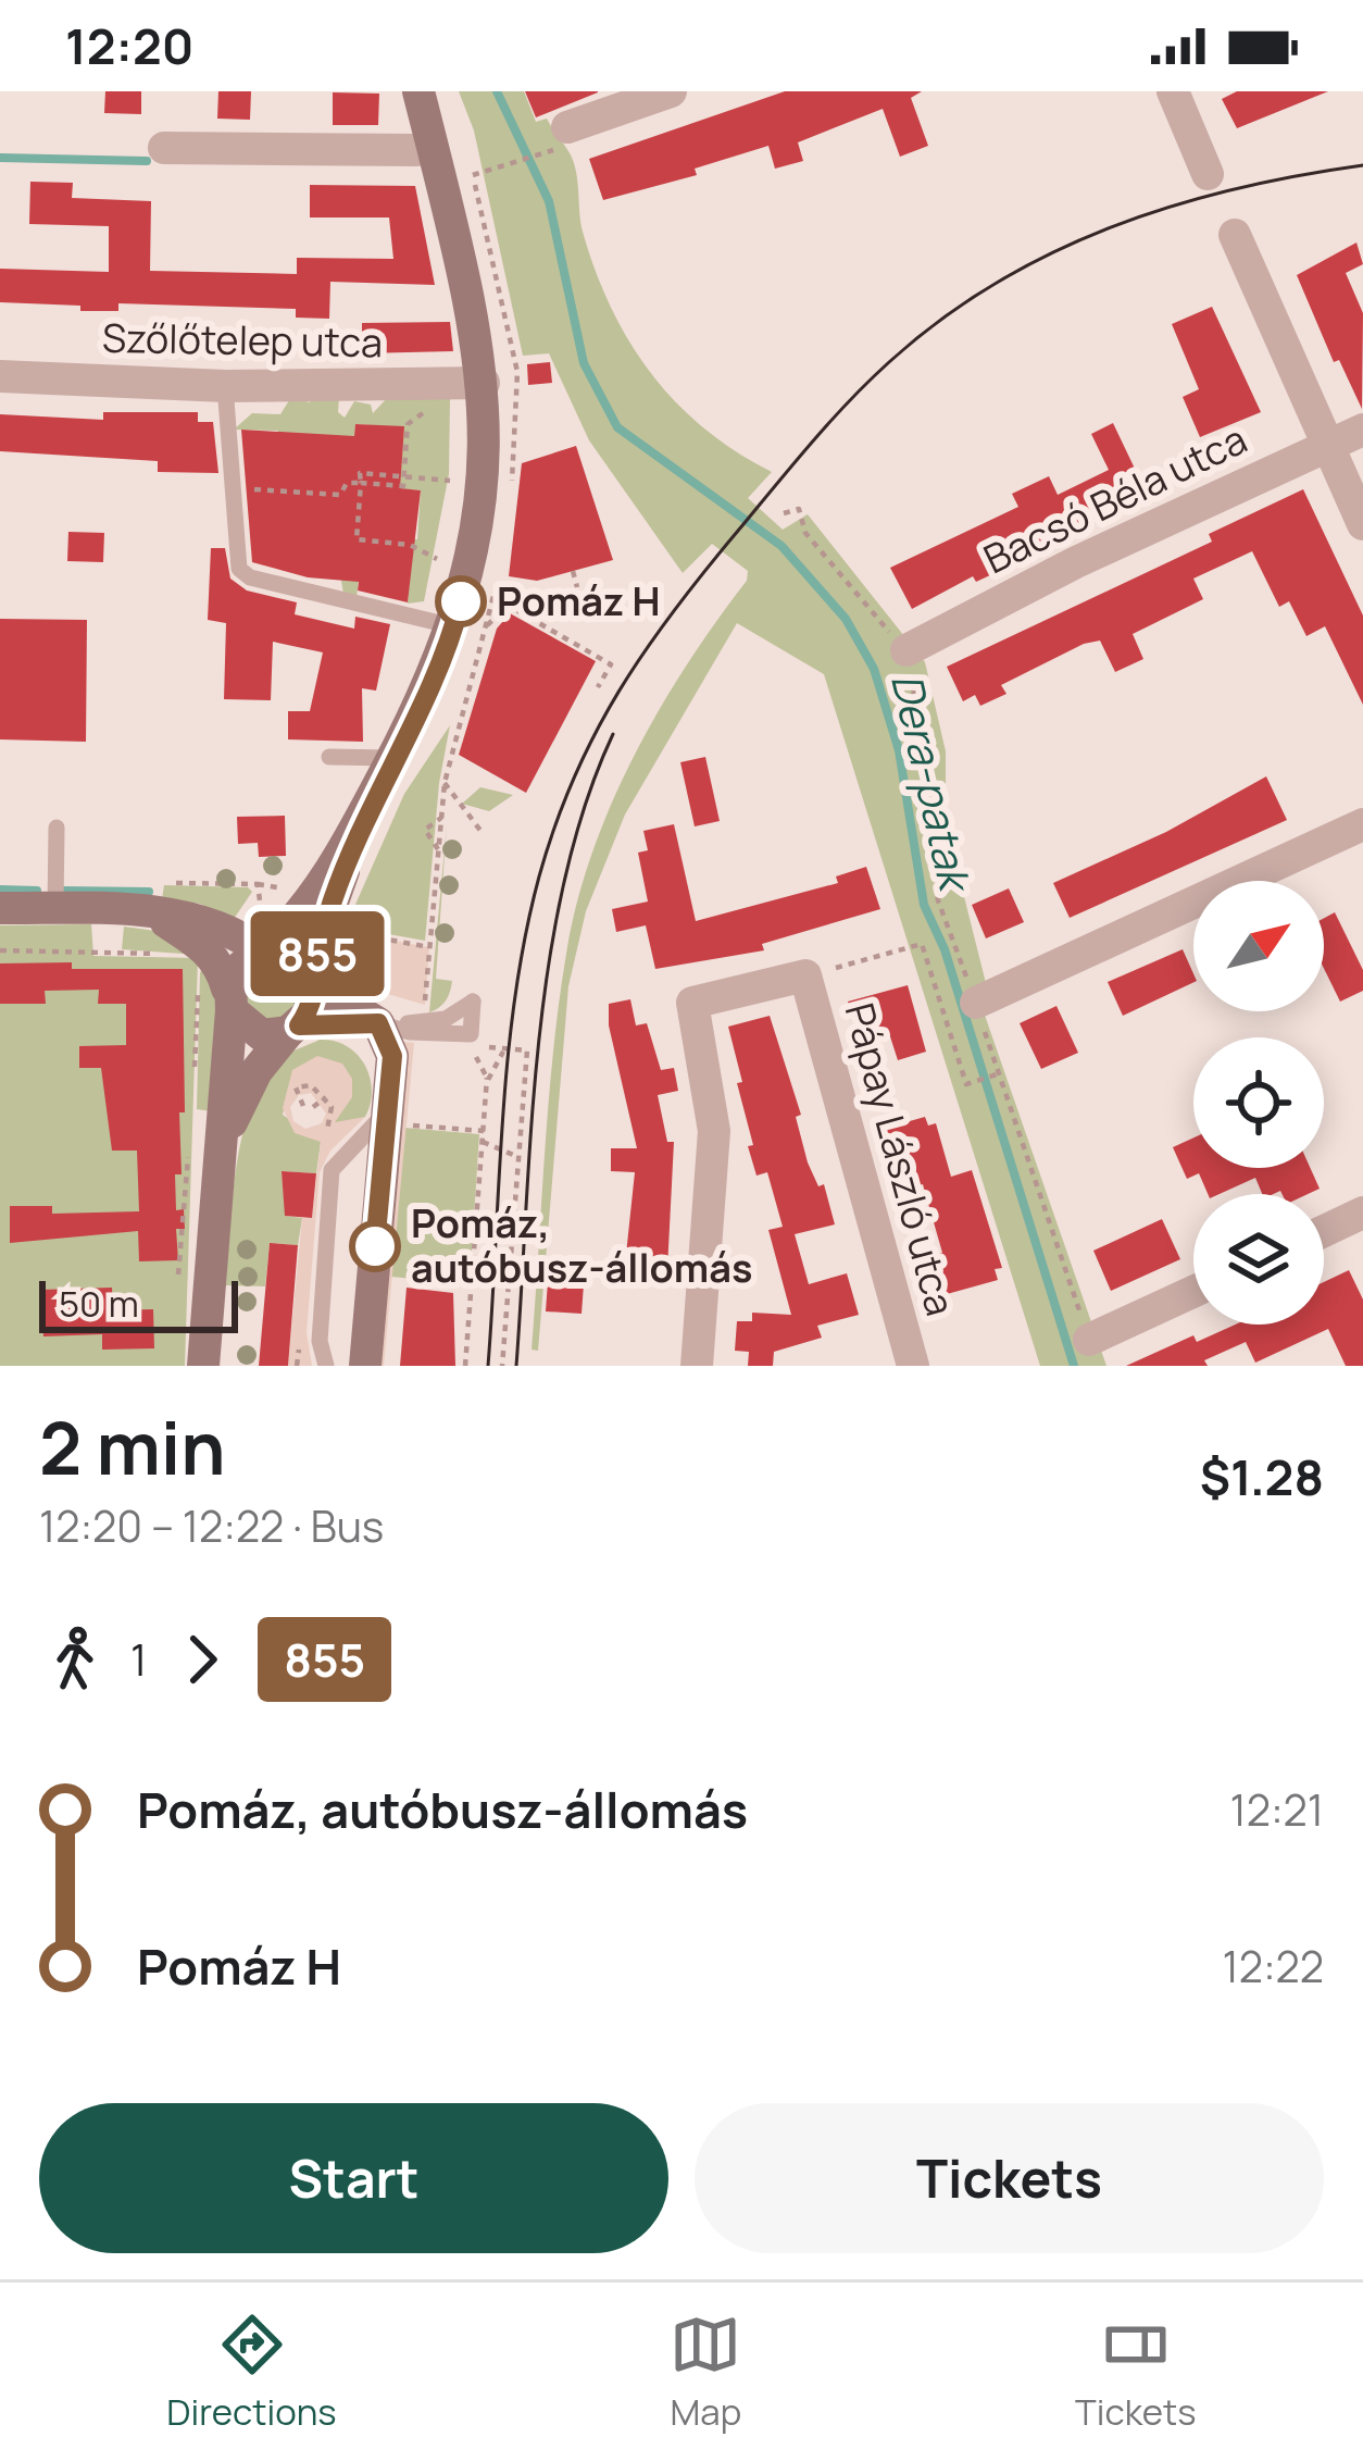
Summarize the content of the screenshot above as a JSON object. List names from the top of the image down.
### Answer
{
  "streets": {
    "street": ["Szőlőtelep utca", "Bacsó Béla utca", "Pápay László utca"]
  },
  "water": ["Dera-patak"],
  "places": ["Pomáz H", "Pomáz, autóbusz-állomás"],
  "lines": ["bus line 855"],
  "scale_bar": "50 m",
  "north": "top right",
  "page": {
    "status": "12:20",
    "on_map": "855",
    "scale": "50 m",
    "heading": ["2 min", "12:20 – 12:22 · Bus", "$1.28"],
    "legs": ["1", "855"],
    "list": [
      {
        "name": "Pomáz, autóbusz-állomás",
        "value": "12:21"
      },
      {
        "name": "Pomáz H",
        "value": "12:22"
      }
    ],
    "buttons": ["Start", "Tickets"],
    "tabs": ["Directions", "Map", "Tickets"]
  }
}
